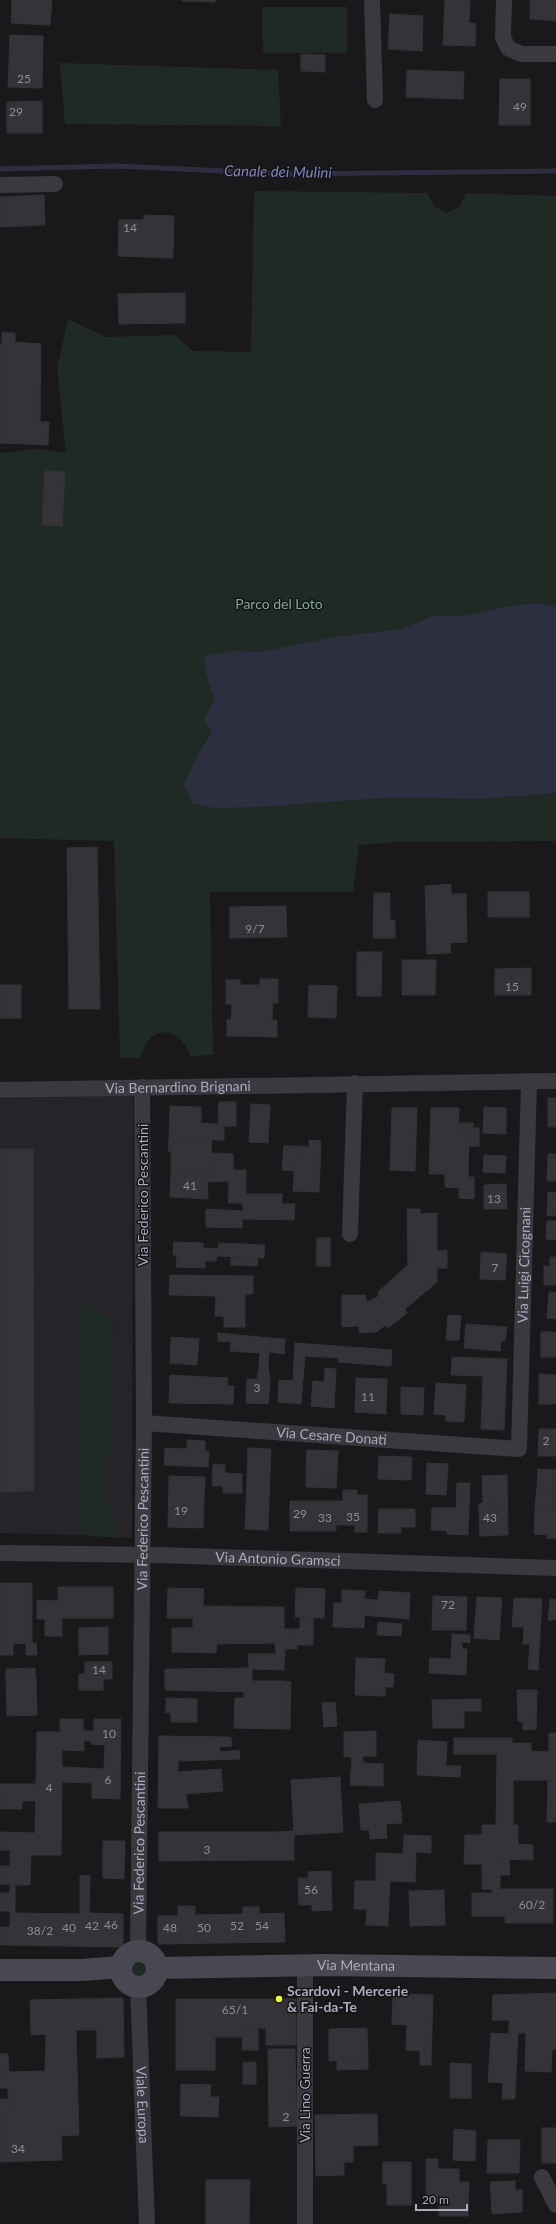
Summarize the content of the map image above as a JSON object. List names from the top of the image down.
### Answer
{
  "streets": {
    "main road": ["Via Mentana"],
    "street": [
      "Via Bernardino Brignani",
      "Via Federico Pescantini",
      "Via Luigi Cicognani",
      "Via Cesare Donati",
      "Via Antonio Gramsci",
      "Via Lino Guerra",
      "Viale Europa"
    ]
  },
  "crossings": [
    ["Via Bernardino Brignani", "Via Federico Pescantini"],
    ["Via Bernardino Brignani", "Via Luigi Cicognani"],
    ["Via Federico Pescantini", "Via Cesare Donati"],
    ["Via Federico Pescantini", "Via Antonio Gramsci"],
    ["Via Federico Pescantini", "Via Mentana"],
    ["Via Federico Pescantini", "Viale Europa"],
    ["Via Luigi Cicognani", "Via Cesare Donati"],
    ["Via Mentana", "Via Lino Guerra"],
    ["Via Mentana", "Viale Europa"]
  ],
  "water": ["Canale dei Mulini"],
  "parks": ["Parco del Loto"],
  "places": ["Scardovi - Mercerie & Fai-da-Te"],
  "house_numbers": [
    "25",
    "49",
    "29",
    "14",
    "9/7",
    "15",
    "41",
    "13",
    "7",
    "3",
    "11",
    "2",
    "19",
    "29",
    "35",
    "33",
    "43",
    "72",
    "14",
    "10",
    "6",
    "4",
    "3",
    "56",
    "60/2",
    "46",
    "42",
    "52",
    "54",
    "40",
    "48",
    "50",
    "38/2",
    "65/1",
    "2",
    "34"
  ],
  "scale_bar": "20 m"
}
